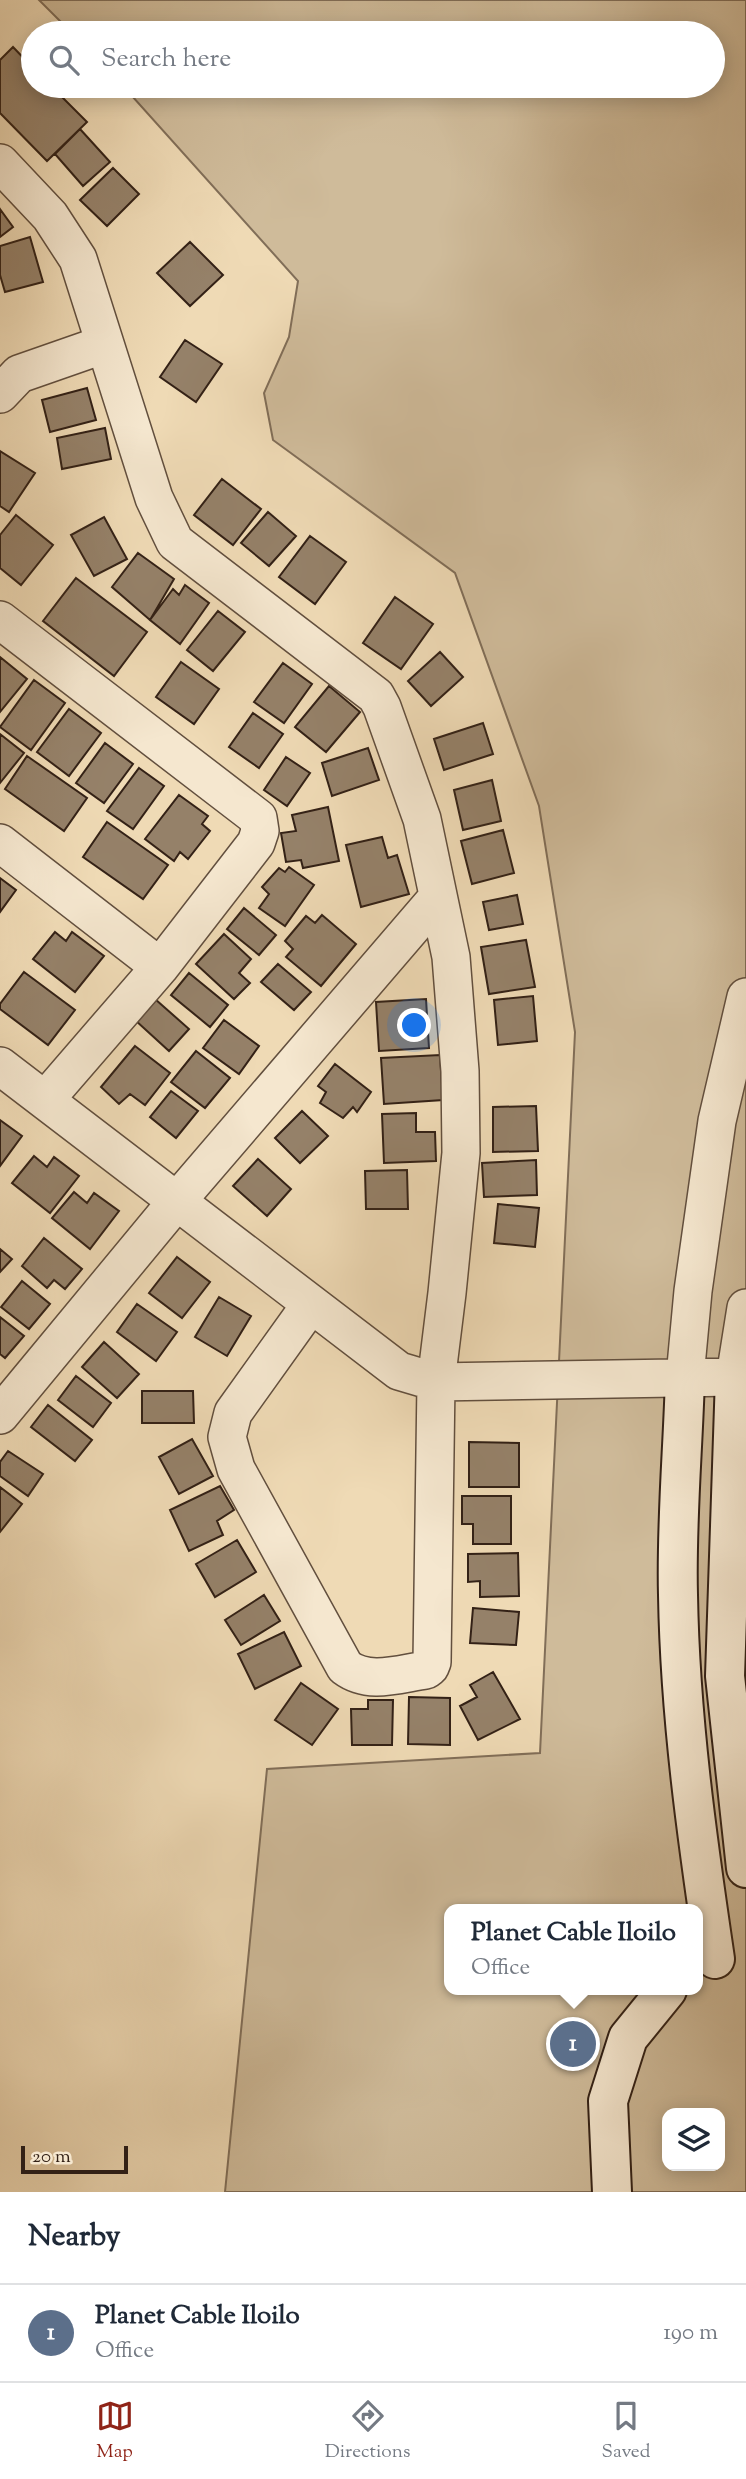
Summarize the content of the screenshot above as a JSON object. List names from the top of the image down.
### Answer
{
  "scale_bar": "20 m",
  "page": {
    "search": "Search here",
    "popup": ["Planet Cable Iloilo", "Office"],
    "pins": "1",
    "scale": "20 m",
    "heading": "Nearby",
    "list": [
      {
        "mark": "1",
        "name": "Planet Cable Iloilo",
        "note": "Office",
        "value": "190 m"
      }
    ],
    "nav": ["Map", "Directions", "Saved"]
  }
}
